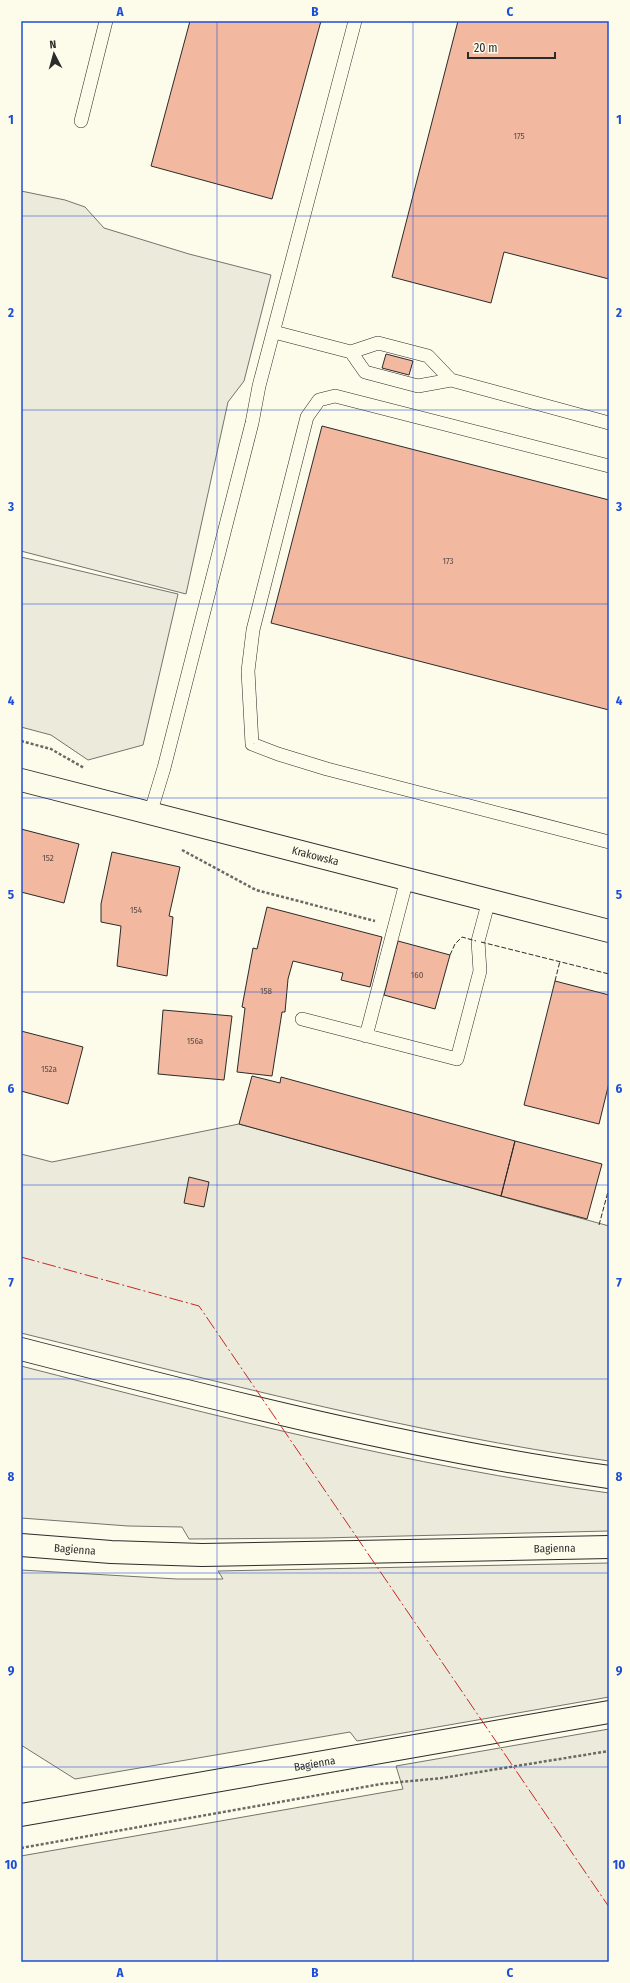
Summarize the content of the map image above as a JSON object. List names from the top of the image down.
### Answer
{
  "streets": {
    "main road": ["Krakowska", "Bagienna"]
  },
  "house_numbers": [
    "175",
    "173",
    "152",
    "154",
    "160",
    "158",
    "156a",
    "152a"
  ],
  "scale_bar": "20 m",
  "north": "top",
  "grid": {
    "columns": ["A", "B", "C"],
    "rows": [
      "1",
      "2",
      "3",
      "4",
      "5",
      "6",
      "7",
      "8",
      "9",
      "10"
    ]
  }
}
